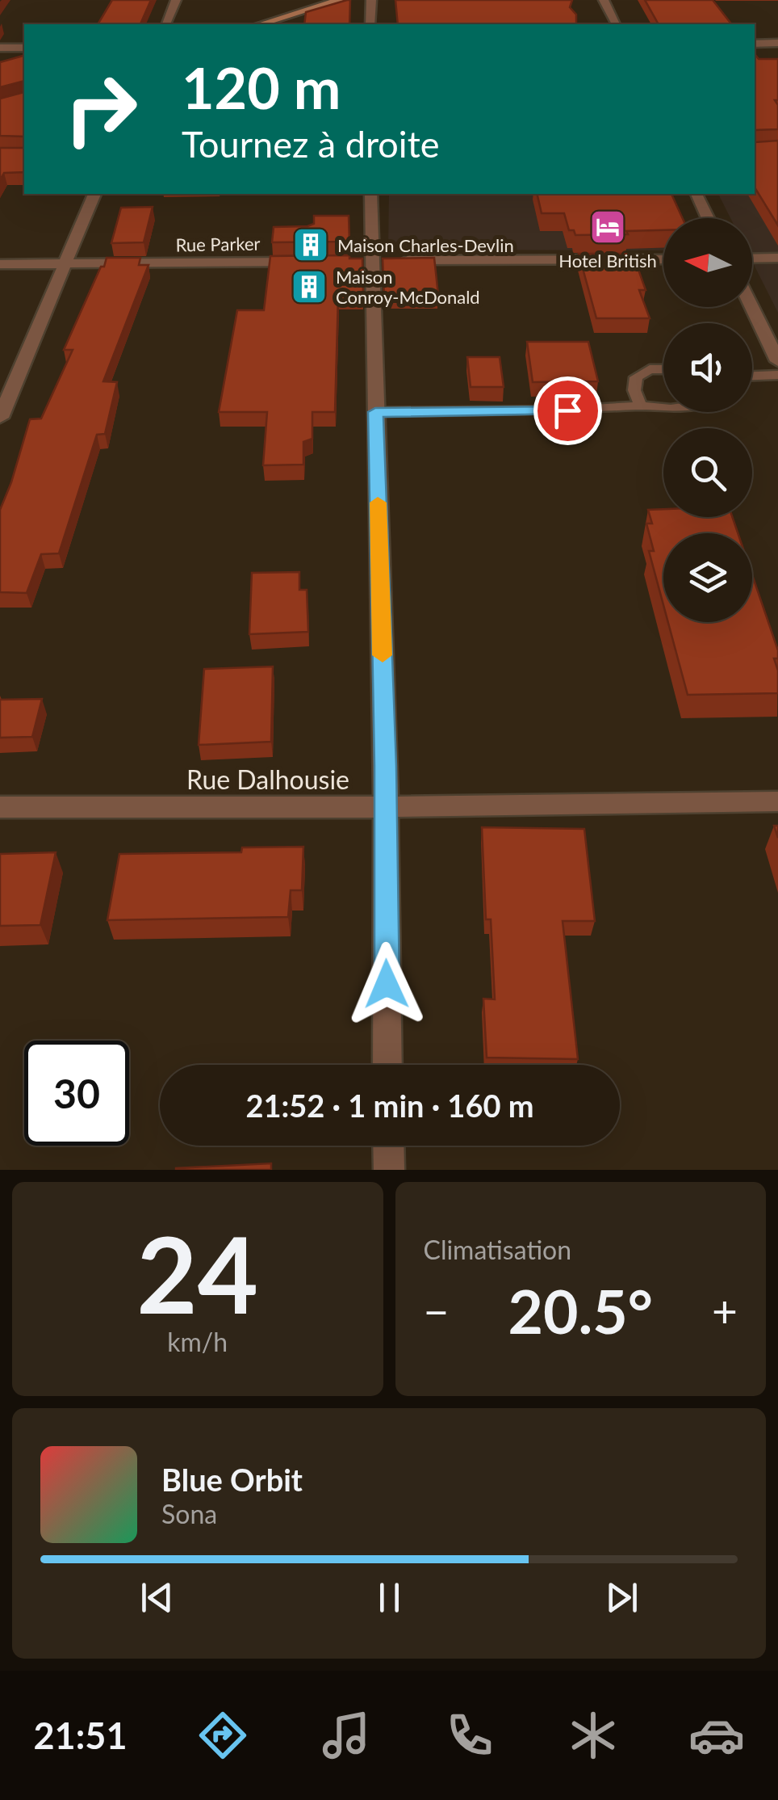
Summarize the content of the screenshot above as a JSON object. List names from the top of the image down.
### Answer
{
  "streets": {
    "street": ["Rue Parker", "Rue Dalhousie"]
  },
  "places": {
    "hotel": ["Hotel British"],
    "building": ["Maison Charles-Devlin", "Maison Conroy-McDonald"]
  },
  "north": "left",
  "page": {
    "turn": ["120 m", "Tournez à droite"],
    "limit": "30",
    "trip": "21:52 · 1 min · 160 m",
    "tile": [
      ["24", "km/h"],
      "Climatisation"
    ],
    "heat": ["−", "20.5°", "+"],
    "song": ["Blue Orbit", "Sona"],
    "tabs": "21:51"
  }
}
